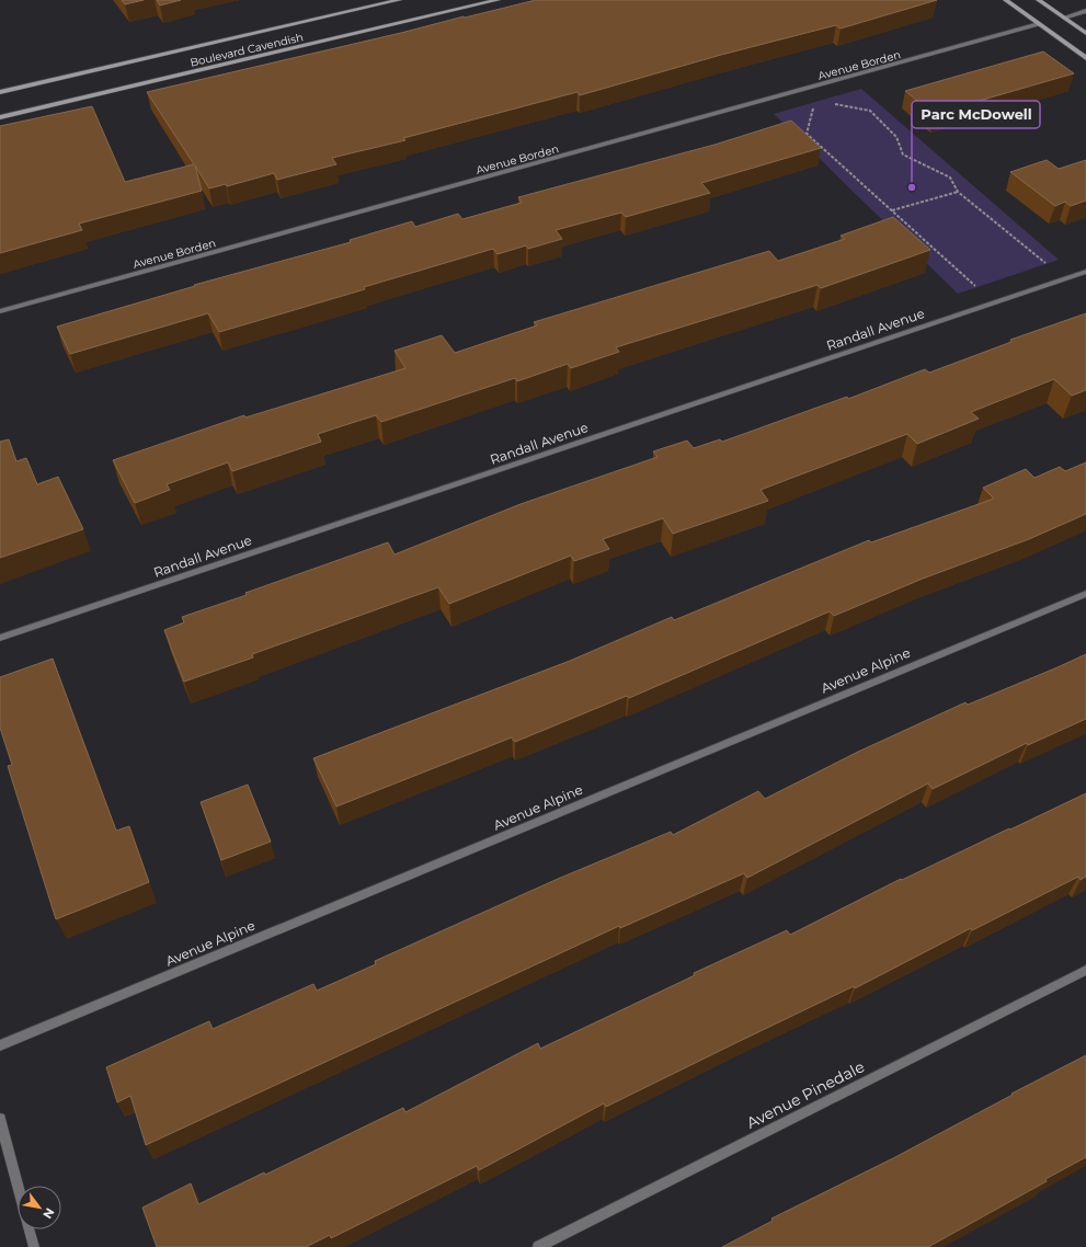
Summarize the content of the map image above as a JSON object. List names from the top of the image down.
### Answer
{
  "streets": {
    "main road": ["Boulevard Cavendish"],
    "street": [
      "Avenue Borden",
      "Randall Avenue",
      "Avenue Alpine",
      "Avenue Pinedale"
    ]
  },
  "places": ["Parc McDowell"],
  "north": "bottom right"
}
